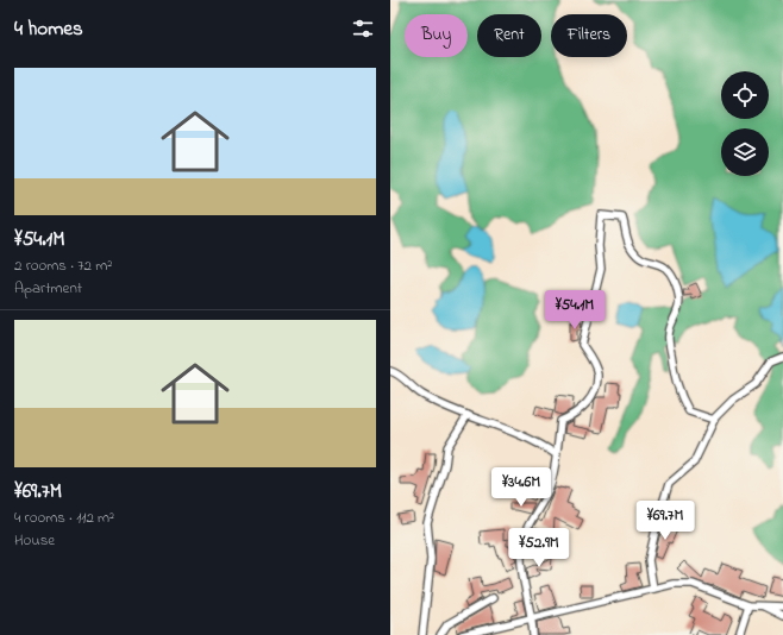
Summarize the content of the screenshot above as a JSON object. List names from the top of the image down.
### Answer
{
  "page": {
    "heading": "4 homes",
    "chip": ["Buy", "Rent", "Filters"],
    "list": [
      {
        "name": "¥54.1M",
        "note": "2 rooms · 72 m² · Apartment"
      },
      {
        "name": "¥69.7M",
        "note": "4 rooms · 112 m² · House"
      }
    ],
    "price": [
      "¥54.1M",
      "¥34.6M",
      "¥69.7M",
      "¥52.9M"
    ]
  }
}
